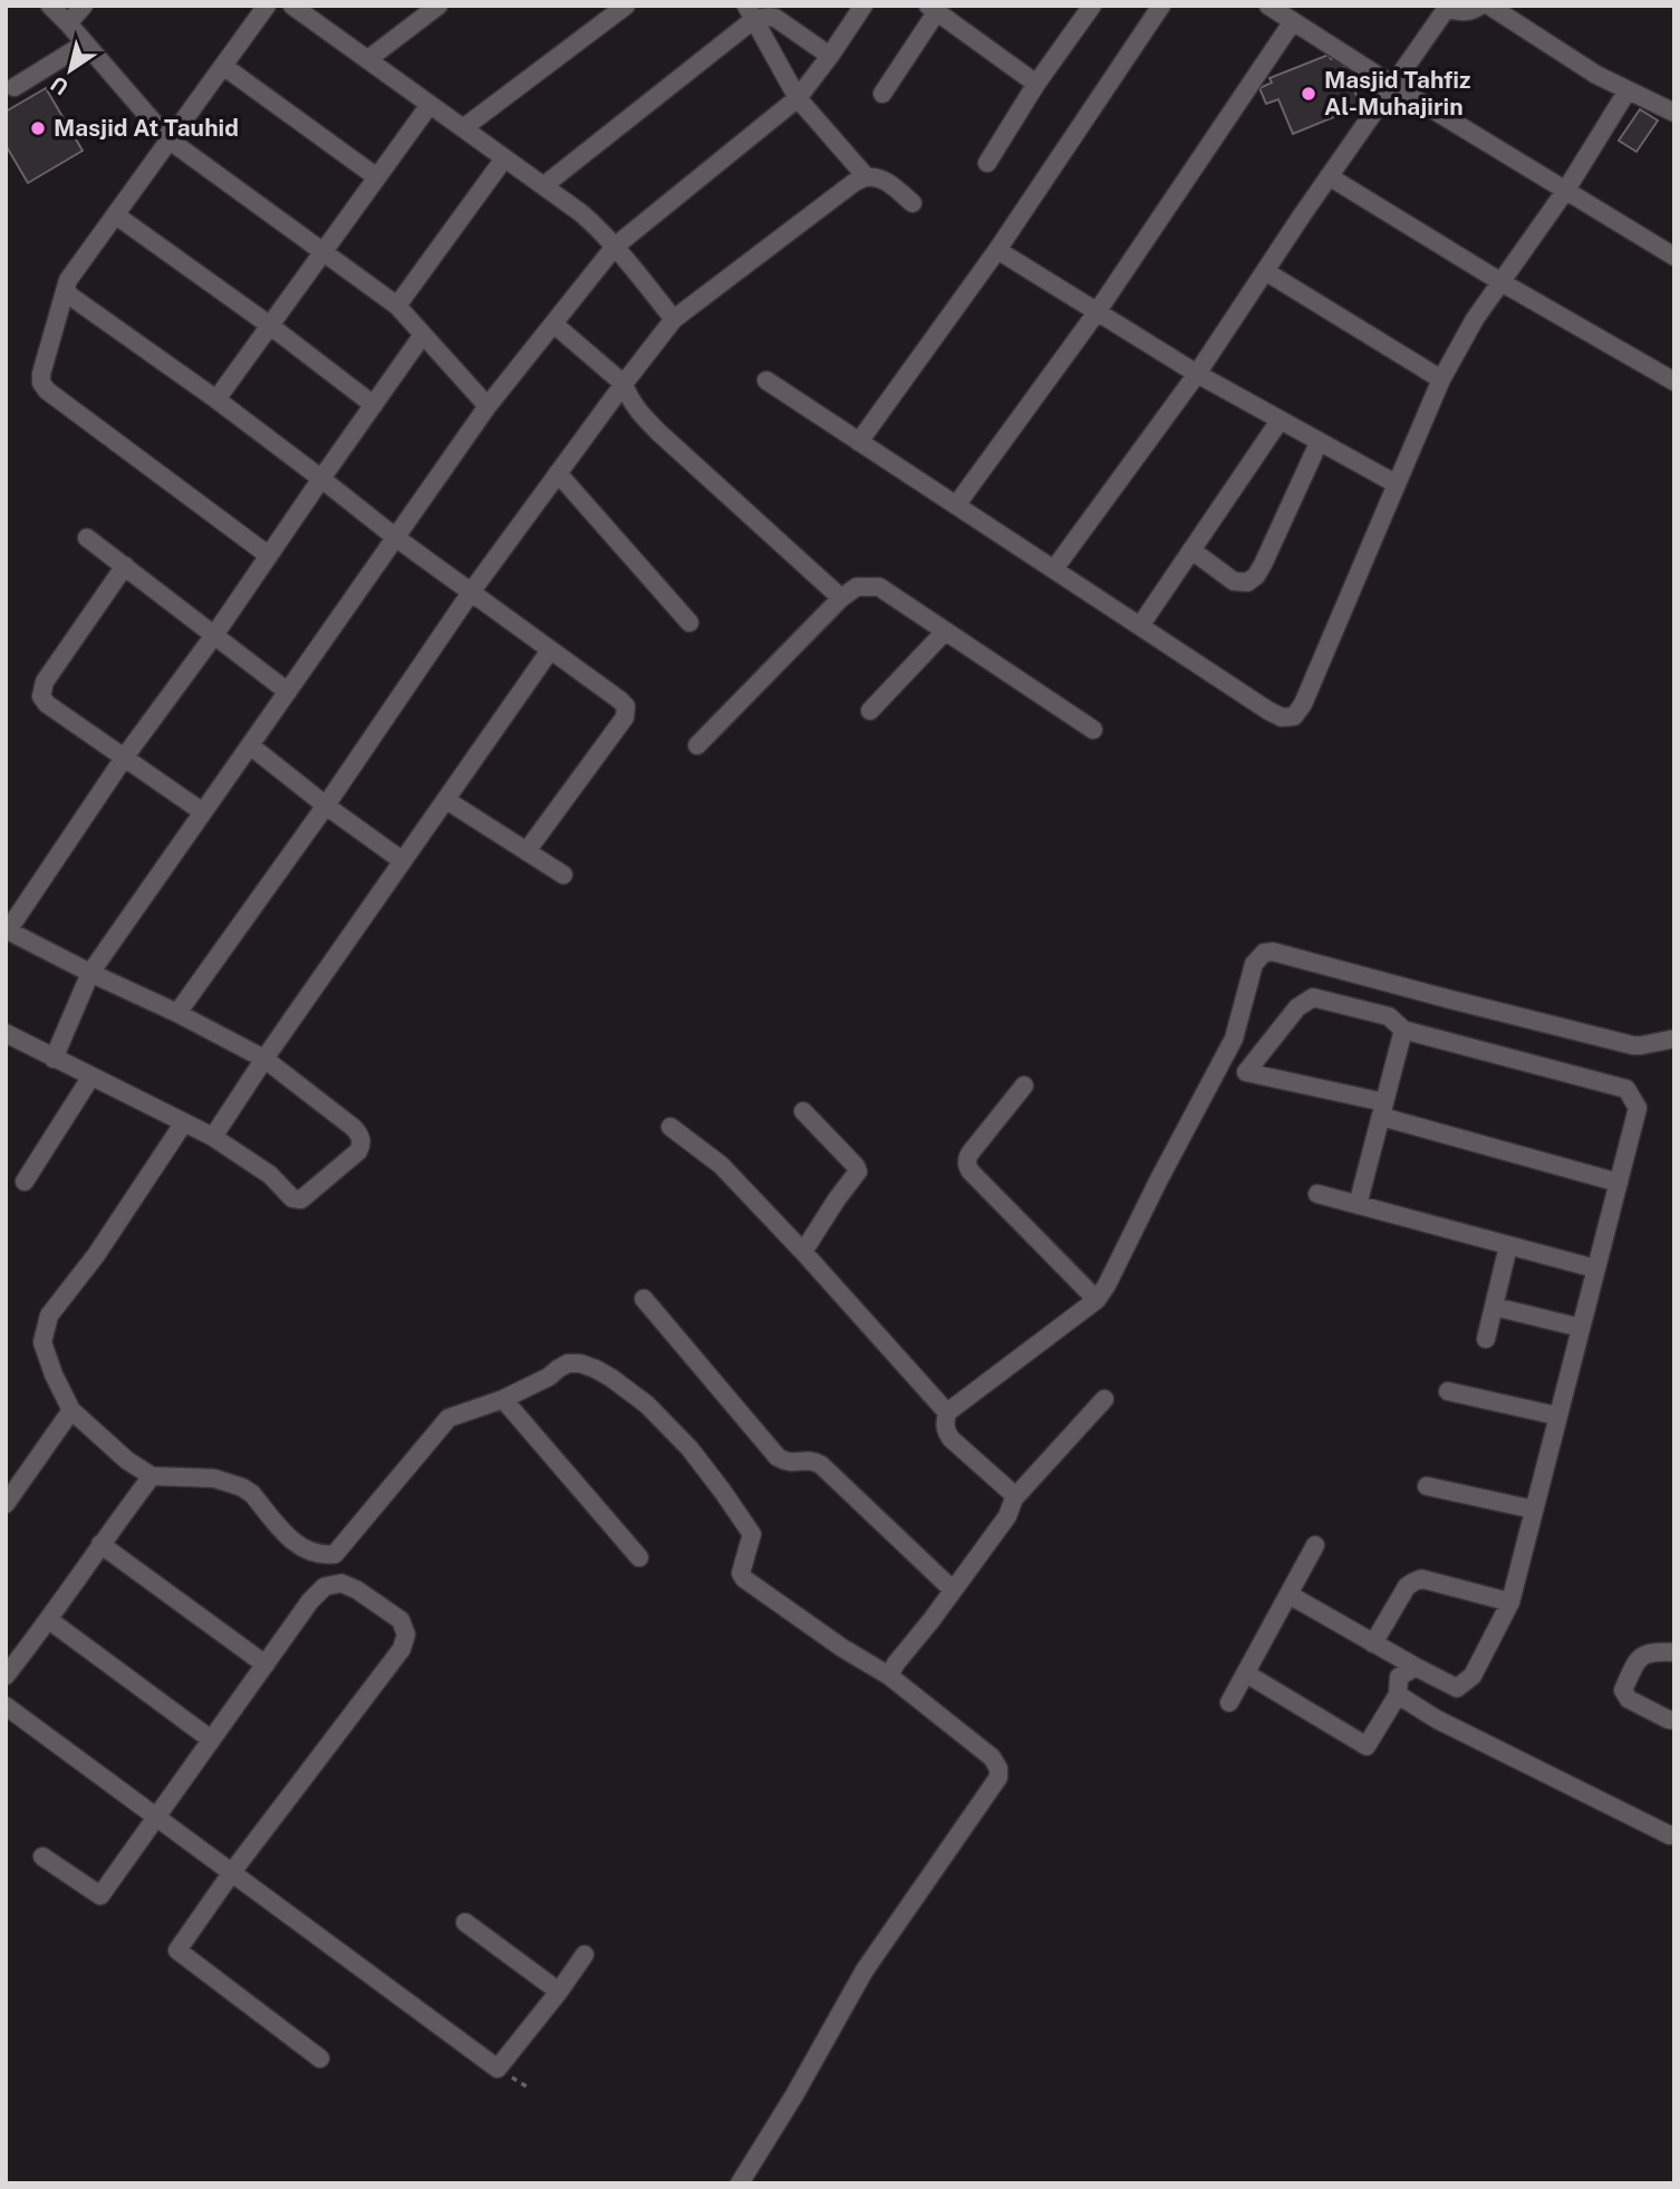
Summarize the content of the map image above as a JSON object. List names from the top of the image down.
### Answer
{
  "places": ["Masjid Tahfiz Al-Muhajirin", "Masjid At Tauhid"],
  "north": "bottom left"
}
